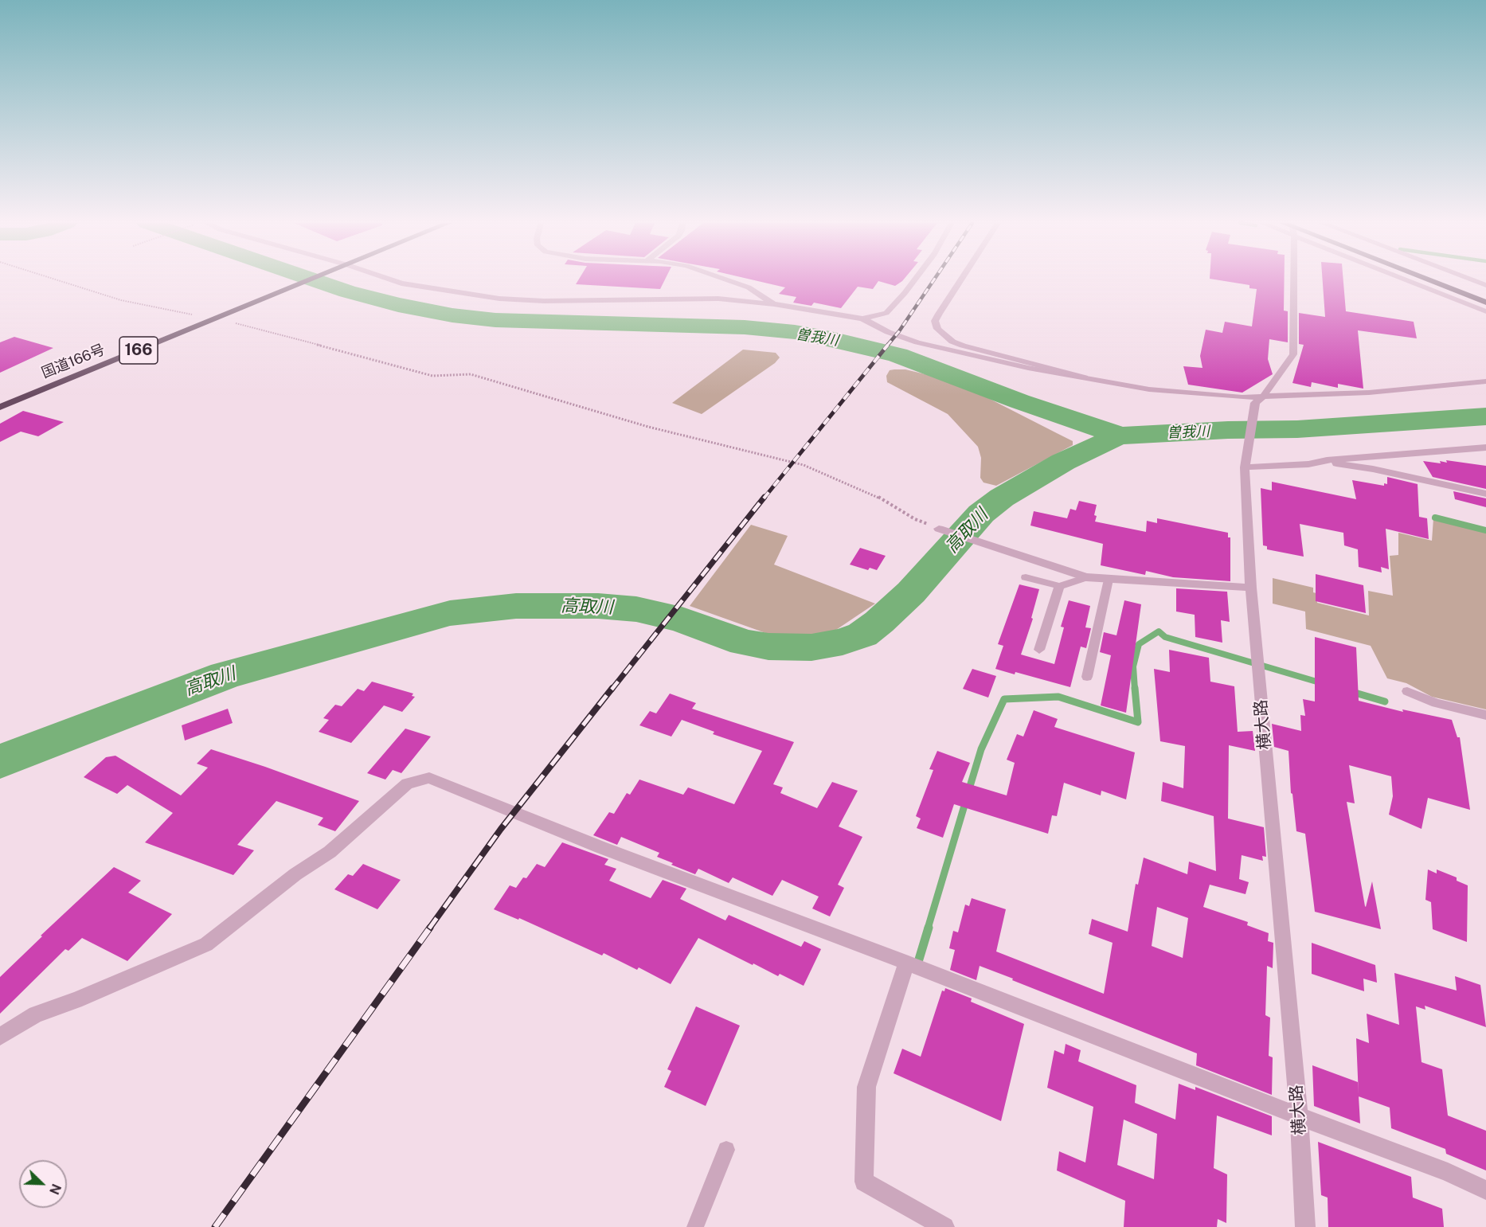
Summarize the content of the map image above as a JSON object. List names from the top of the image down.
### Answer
{
  "streets": {
    "highway": ["166", "国道166号"],
    "street": ["横大路"]
  },
  "water": ["曽我川", "高取川"],
  "north": "bottom right"
}
